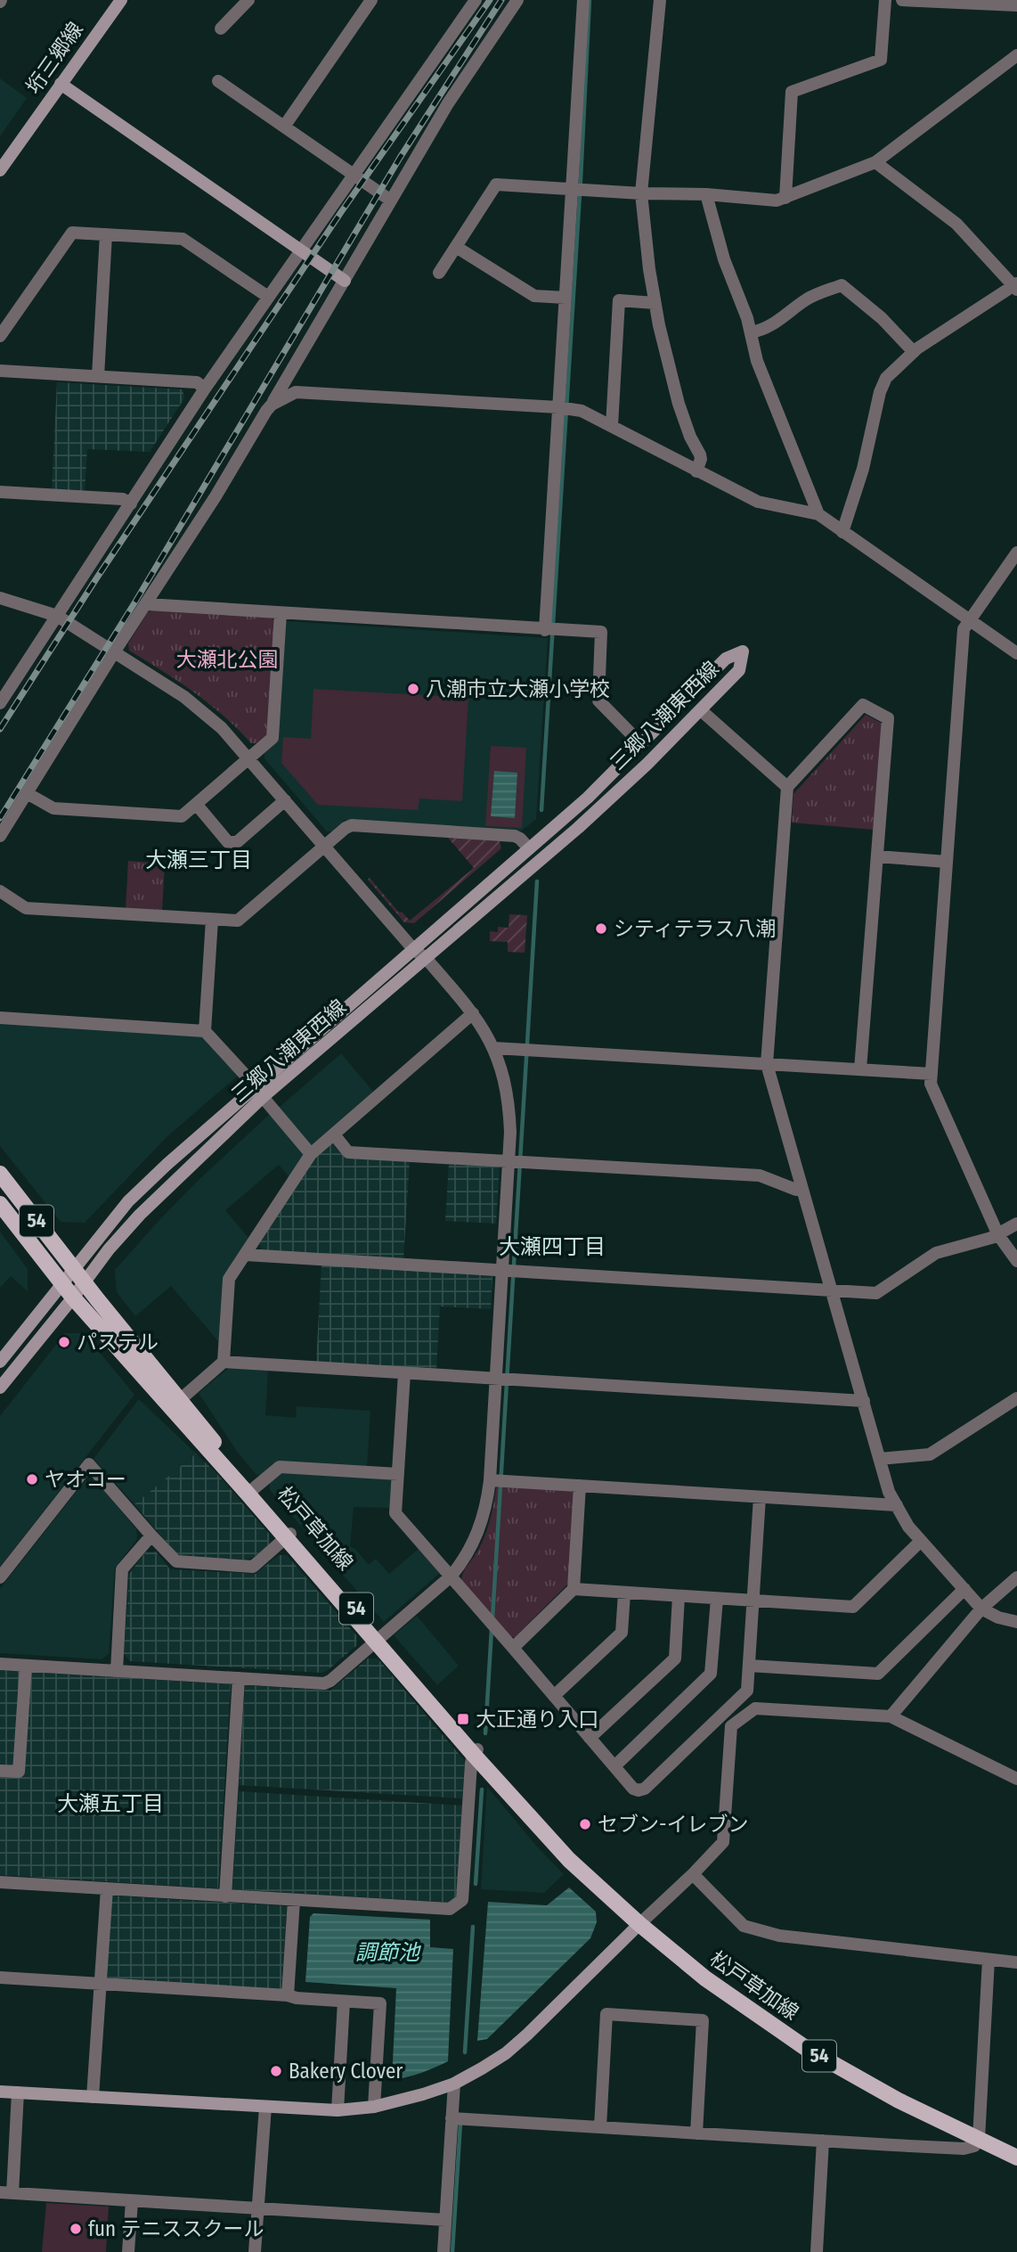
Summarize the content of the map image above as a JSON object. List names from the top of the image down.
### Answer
{
  "streets": {
    "main road": ["54", "松戸草加線"],
    "street": ["垳三郷線", "三郷八潮東西線"]
  },
  "crossings": [
    ["三郷八潮東西線", "松戸草加線"]
  ],
  "districts": ["大瀬三丁目", "大瀬四丁目", "大瀬五丁目"],
  "water": ["調節池"],
  "parks": ["大瀬北公園"],
  "places": {
    "other": [
      "八潮市立大瀬小学校",
      "シティテラス八潮",
      "パステル",
      "ヤオコー",
      "セブン-イレブン",
      "Bakery Clover",
      "fun テニススクール"
    ],
    "transit": ["大正通り入口"]
  }
}
